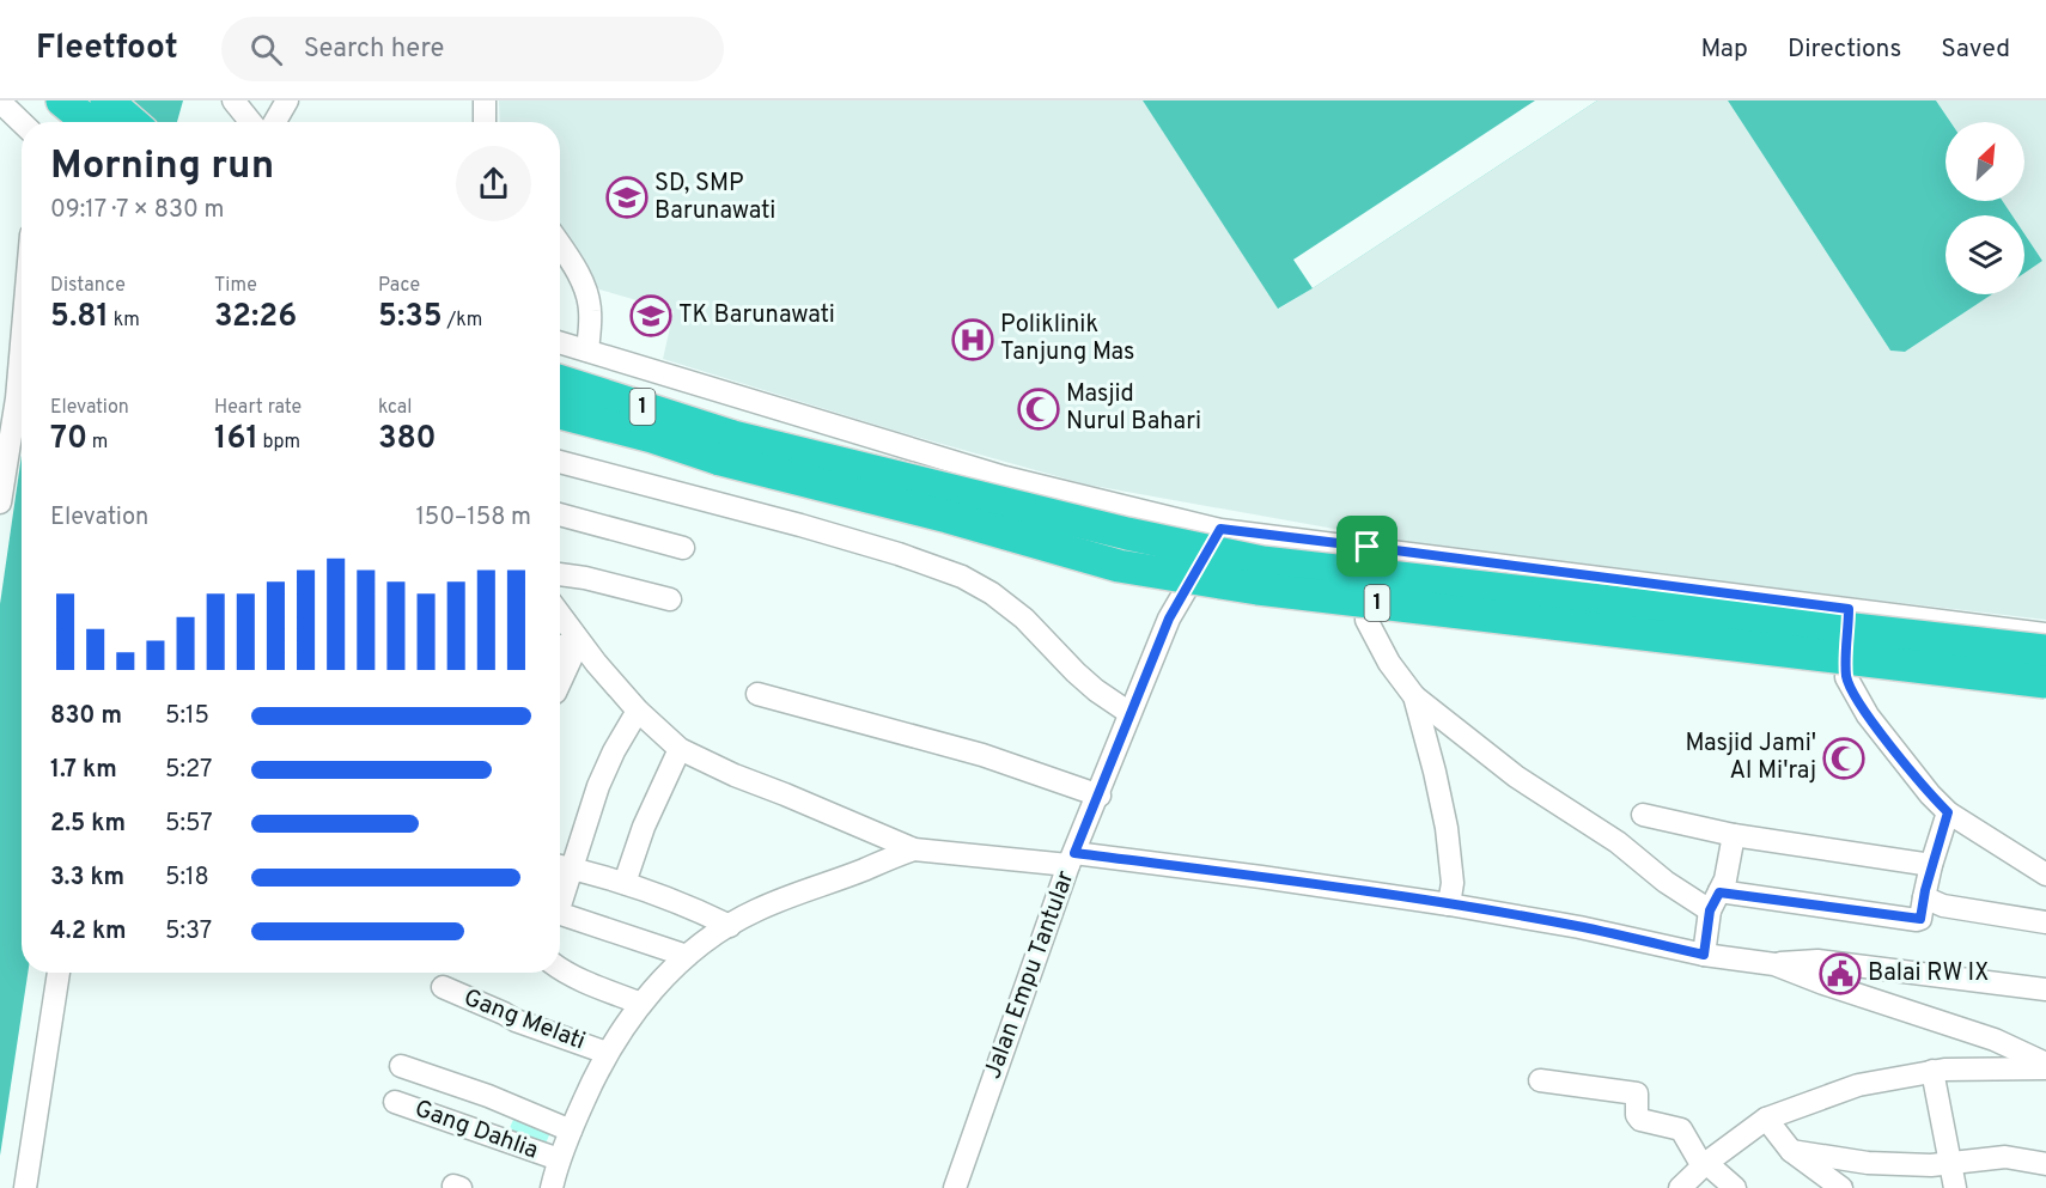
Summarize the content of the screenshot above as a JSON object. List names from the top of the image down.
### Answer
{
  "streets": {
    "highway": ["1"],
    "street": ["Jalan Empu Tantular", "Gang Melati", "Gang Dahlia"]
  },
  "places": {
    "school or university": ["SD, SMP Barunawati", "TK Barunawati"],
    "hospital": ["Poliklinik Tanjung Mas"],
    "mosque": ["Masjid Nurul Bahari", "Masjid Jami' Al Mi'raj"],
    "public building": ["Balai RW IX"]
  },
  "north": "top right",
  "page": {
    "header": "Fleetfoot",
    "search": "Search here",
    "nav": ["Map", "Directions", "Saved"],
    "heading": ["Morning run", "09:17 · 7 × 830 m"],
    "stats": [
      ["Distance", "5.81 km"],
      ["Time", "32:26"],
      ["Pace", "5:35 /km"],
      ["Elevation", "70 m"],
      ["Heart rate", "161 bpm"],
      ["kcal", "380"]
    ],
    "chart": ["Elevation", "150–158 m"],
    "list": [
      {
        "name": "830 m",
        "note": "5:15"
      },
      {
        "name": "1.7 km",
        "note": "5:27"
      },
      {
        "name": "2.5 km",
        "note": "5:57"
      },
      {
        "name": "3.3 km",
        "note": "5:18"
      },
      {
        "name": "4.2 km",
        "note": "5:37"
      }
    ]
  }
}
